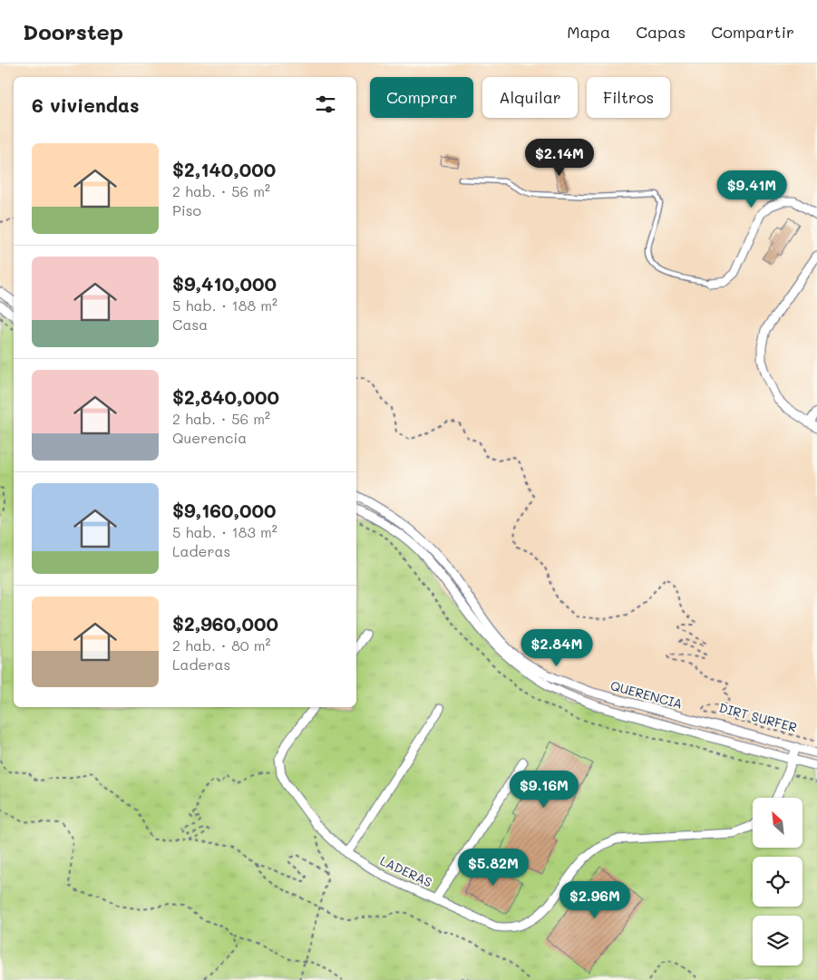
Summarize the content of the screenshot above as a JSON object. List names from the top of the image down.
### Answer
{
  "streets": {
    "street": ["QUERENCIA", "LADERAS"],
    "path": ["DIRT SURFER"]
  },
  "north": "top left",
  "page": {
    "header": "Doorstep",
    "nav": ["Mapa", "Capas", "Compartir"],
    "chip": ["Comprar", "Alquilar", "Filtros"],
    "heading": "6 viviendas",
    "list": [
      {
        "name": "$2,140,000",
        "note": "2 hab. · 56 m² · Piso"
      },
      {
        "name": "$9,410,000",
        "note": "5 hab. · 188 m² · Casa"
      },
      {
        "name": "$2,840,000",
        "note": "2 hab. · 56 m² · Querencia"
      },
      {
        "name": "$9,160,000",
        "note": "5 hab. · 183 m² · Laderas"
      },
      {
        "name": "$2,960,000",
        "note": "2 hab. · 80 m² · Laderas"
      }
    ],
    "price": [
      "$2.14M",
      "$9.41M",
      "$2.84M",
      "$9.16M",
      "$5.82M",
      "$2.96M"
    ]
  }
}
